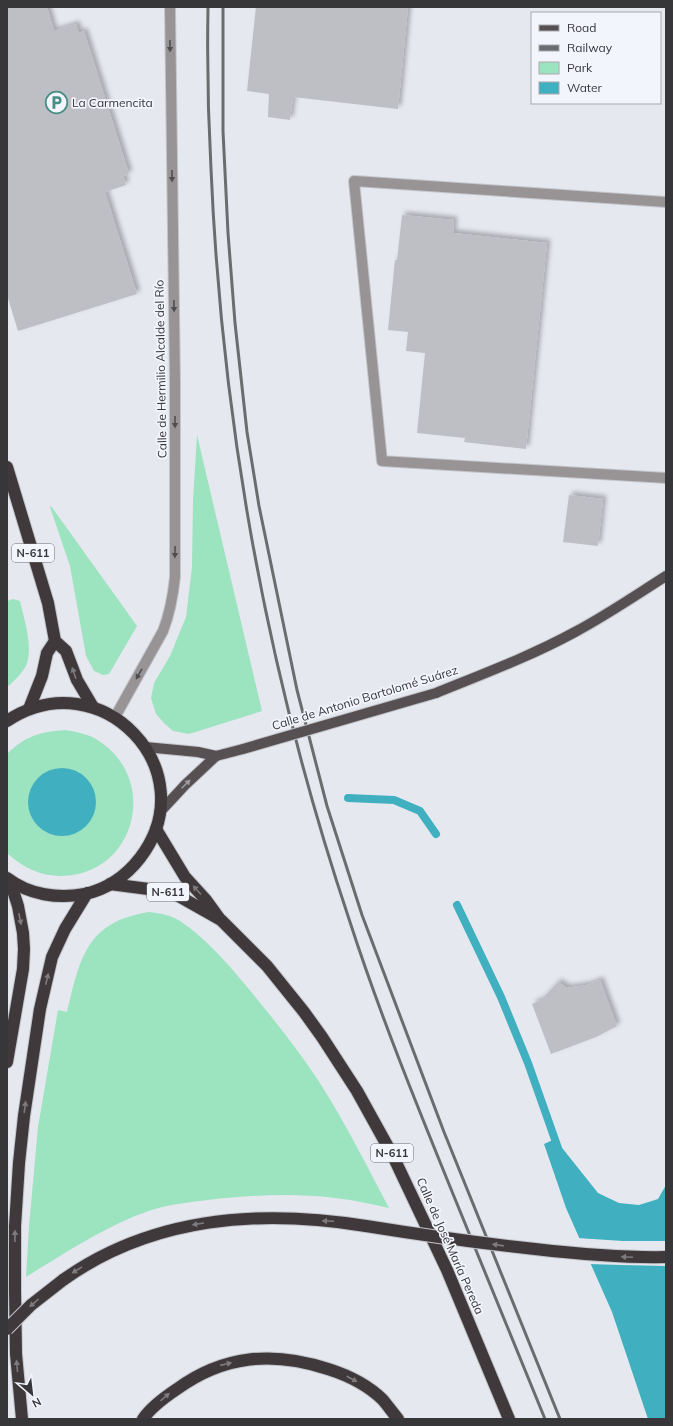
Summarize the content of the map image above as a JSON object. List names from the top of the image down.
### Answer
{
  "streets": {
    "highway": ["N-611", "Calle de José María Pereda"],
    "main road": ["Calle de Antonio Bartolomé Suárez"],
    "street": ["Calle de Hermilio Alcalde del Río"]
  },
  "crossings": [
    ["Calle de Hermilio Alcalde del Río", "N-611"],
    ["N-611", "Calle de Antonio Bartolomé Suárez"],
    ["N-611", "Calle de José María Pereda"]
  ],
  "one_way": ["Calle de Hermilio Alcalde del Río"],
  "places": {
    "parking": ["La Carmencita"]
  },
  "legend": [
    "Road",
    "Railway",
    "Park",
    "Water"
  ],
  "north": "bottom right"
}
